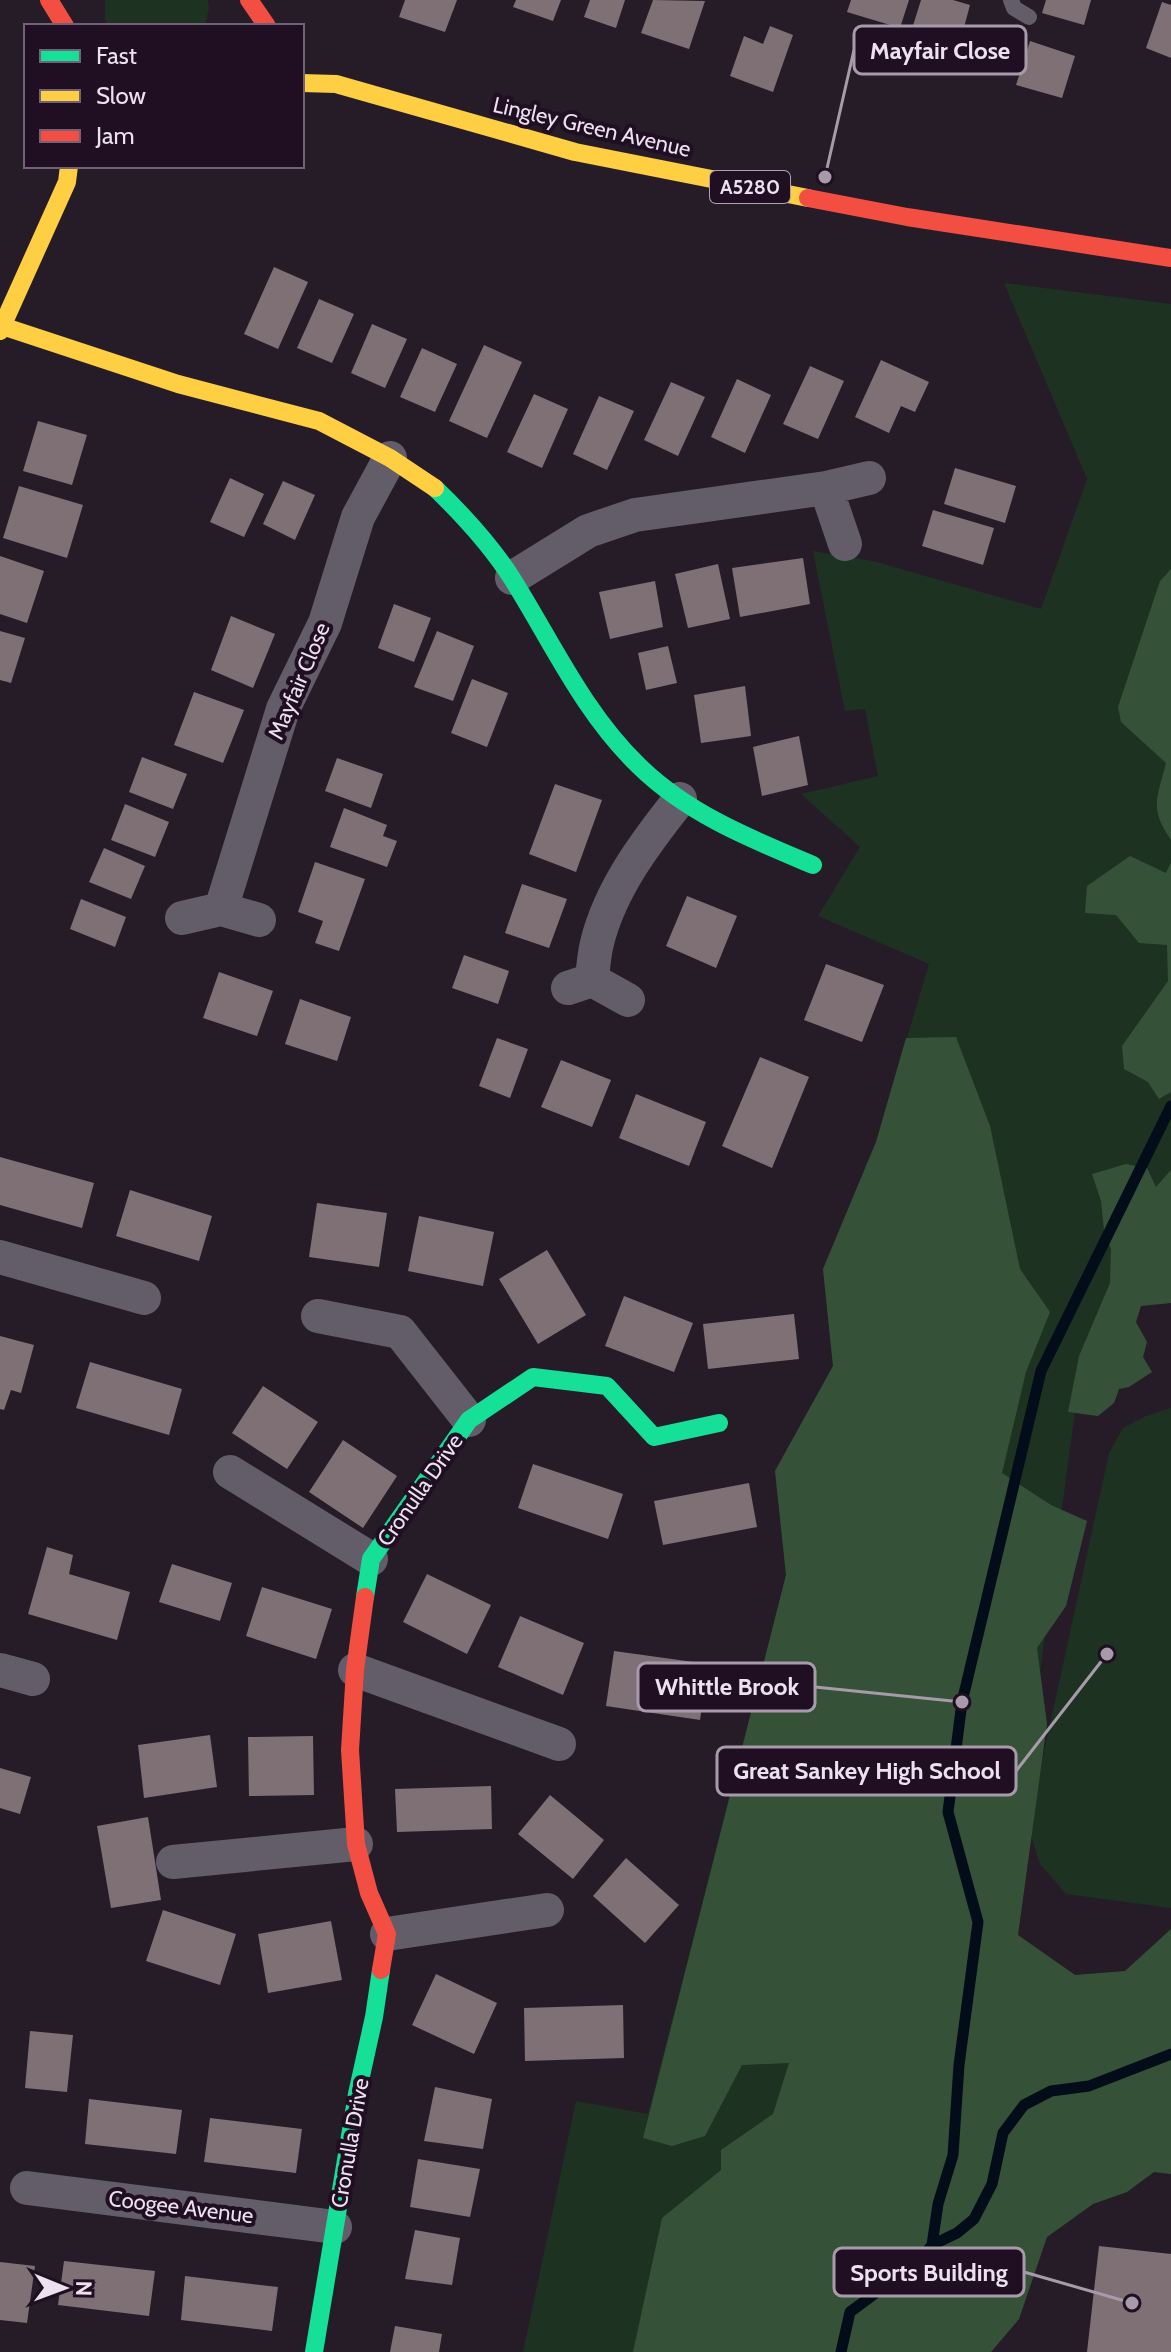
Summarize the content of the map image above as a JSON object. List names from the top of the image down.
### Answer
{
  "streets": {
    "street": [
      "Lingley Green Avenue",
      "A5280",
      "Mayfair Close",
      "Cronulla Drive",
      "Coogee Avenue"
    ]
  },
  "crossings": [
    ["Cronulla Drive", "Coogee Avenue"]
  ],
  "places": [
    "Mayfair Close",
    "Great Sankey High School",
    "Whittle Brook",
    "Sports Building"
  ],
  "legend": ["Fast", "Slow", "Jam"],
  "north": "right"
}
